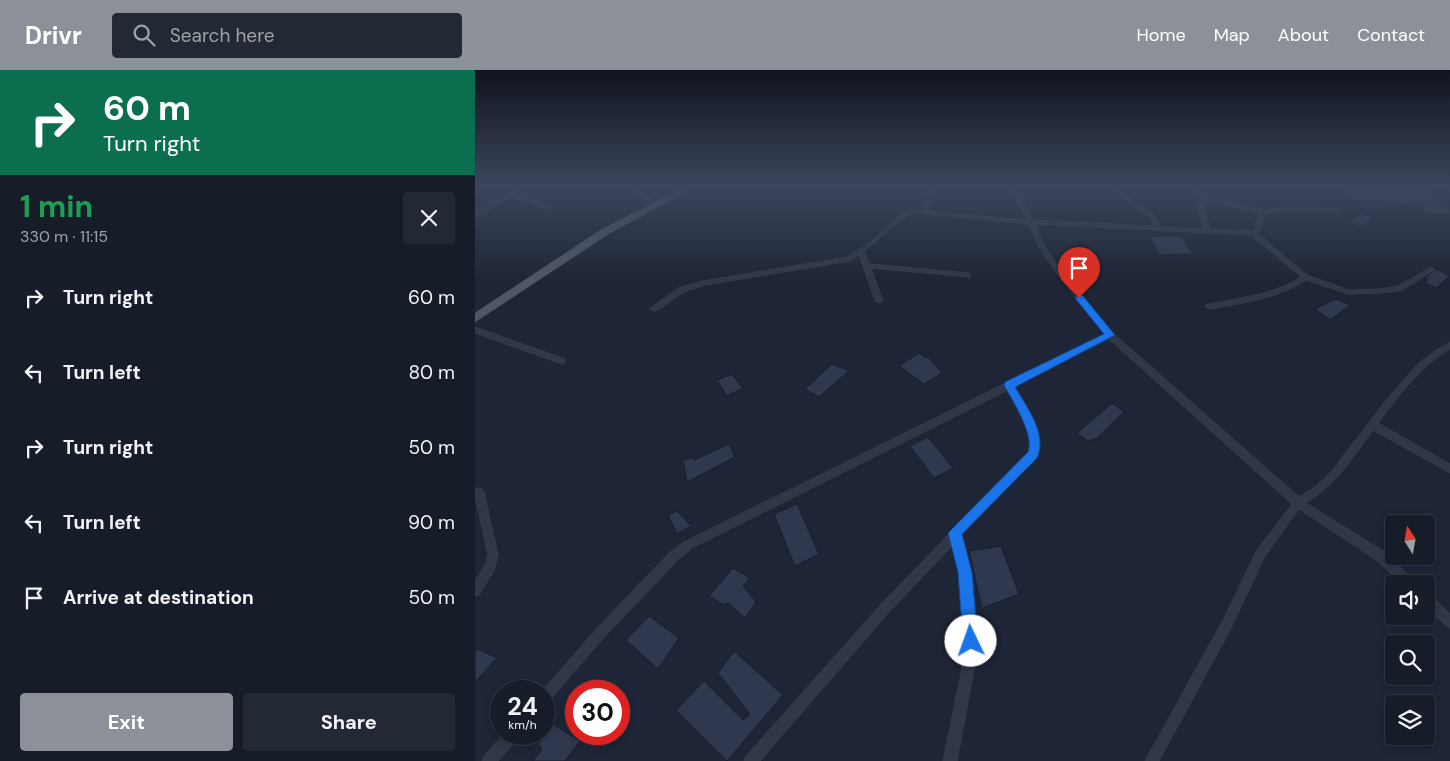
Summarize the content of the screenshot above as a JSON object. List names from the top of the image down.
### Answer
{
  "north": "top",
  "page": {
    "header": "Drivr",
    "search": "Search here",
    "nav": [
      "Home",
      "Map",
      "About",
      "Contact"
    ],
    "turn": ["60 m", "Turn right"],
    "heading": ["1 min", "330 m · 11:15"],
    "list": [
      {
        "name": "Turn right",
        "value": "60 m"
      },
      {
        "name": "Turn left",
        "value": "80 m"
      },
      {
        "name": "Turn right",
        "value": "50 m"
      },
      {
        "name": "Turn left",
        "value": "90 m"
      },
      {
        "name": "Arrive at destination",
        "value": "50 m"
      }
    ],
    "speed": "24 km/h",
    "limit": "30",
    "buttons": ["Exit", "Share"]
  }
}
